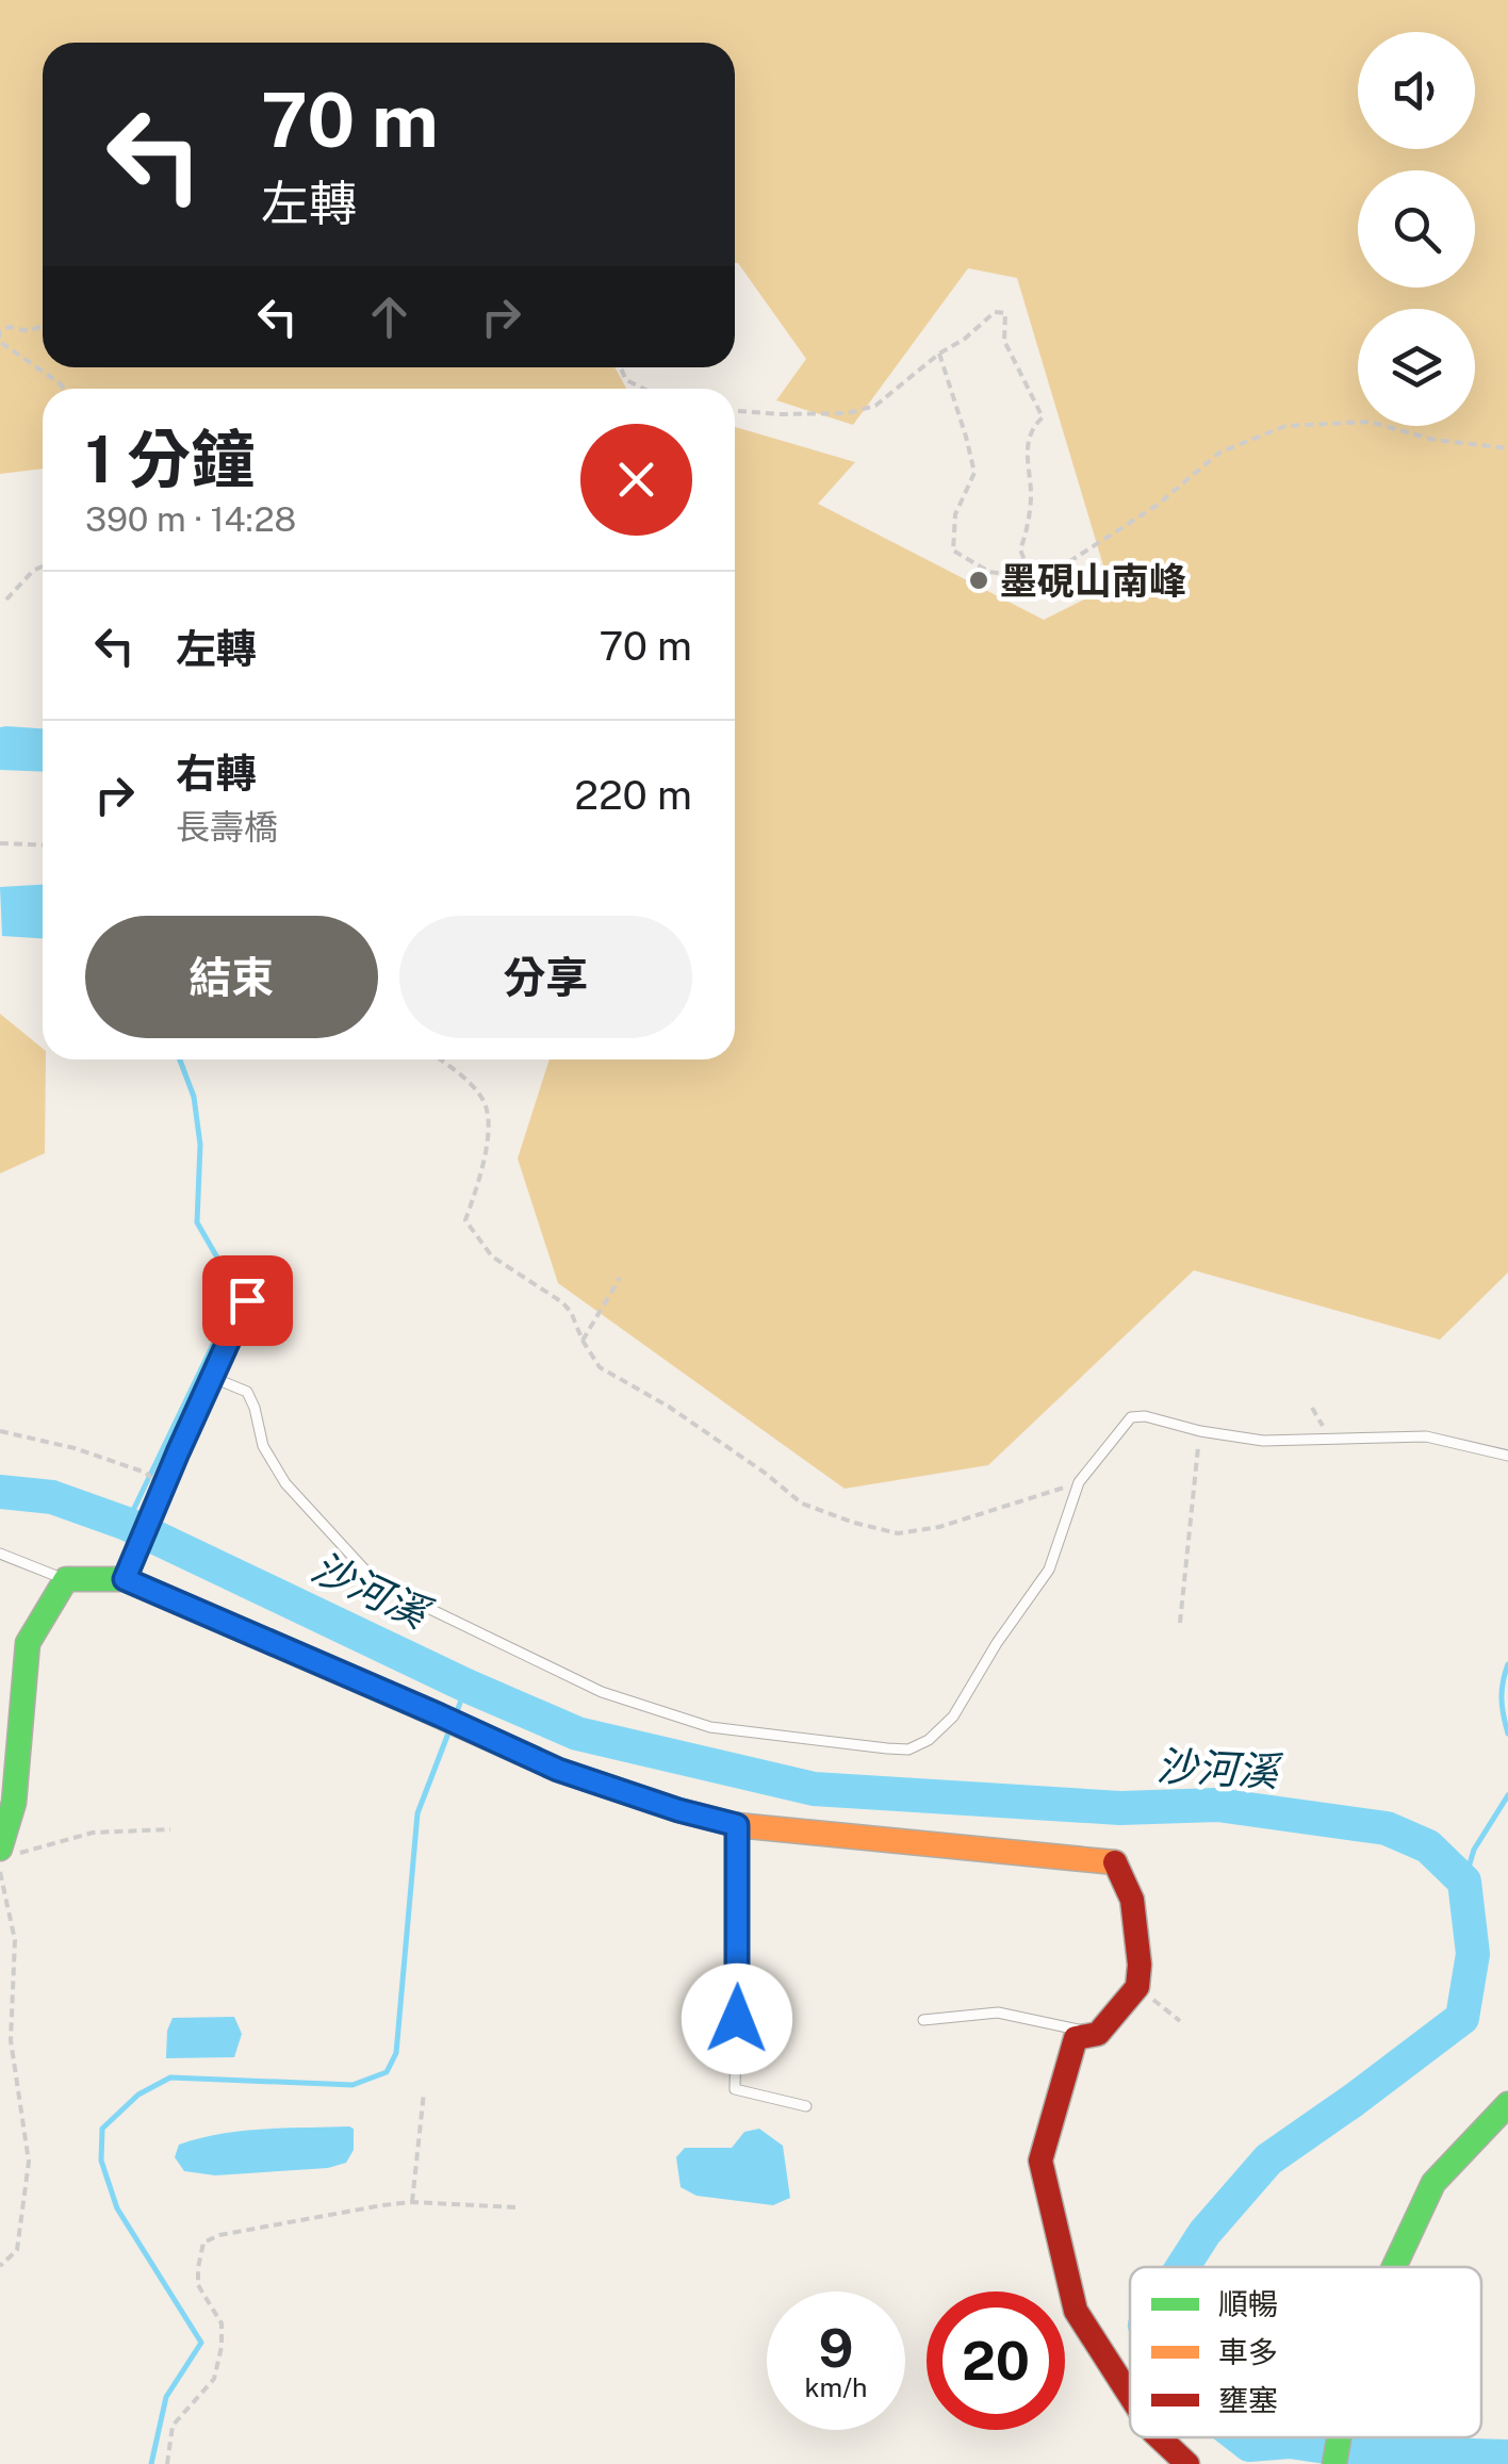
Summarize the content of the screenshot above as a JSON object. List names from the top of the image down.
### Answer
{
  "water": ["沙河溪"],
  "places": ["墨硯山南峰"],
  "legend": ["順暢", "車多", "壅塞"],
  "page": {
    "turn": ["70 m", "左轉"],
    "heading": ["1 分鐘", "390 m · 14:28"],
    "list": [
      {
        "name": "左轉",
        "value": "70 m"
      },
      {
        "name": "右轉",
        "note": "長壽橋",
        "value": "220 m"
      }
    ],
    "buttons": ["結束", "分享"],
    "speed": "9 km/h",
    "limit": "20"
  }
}
